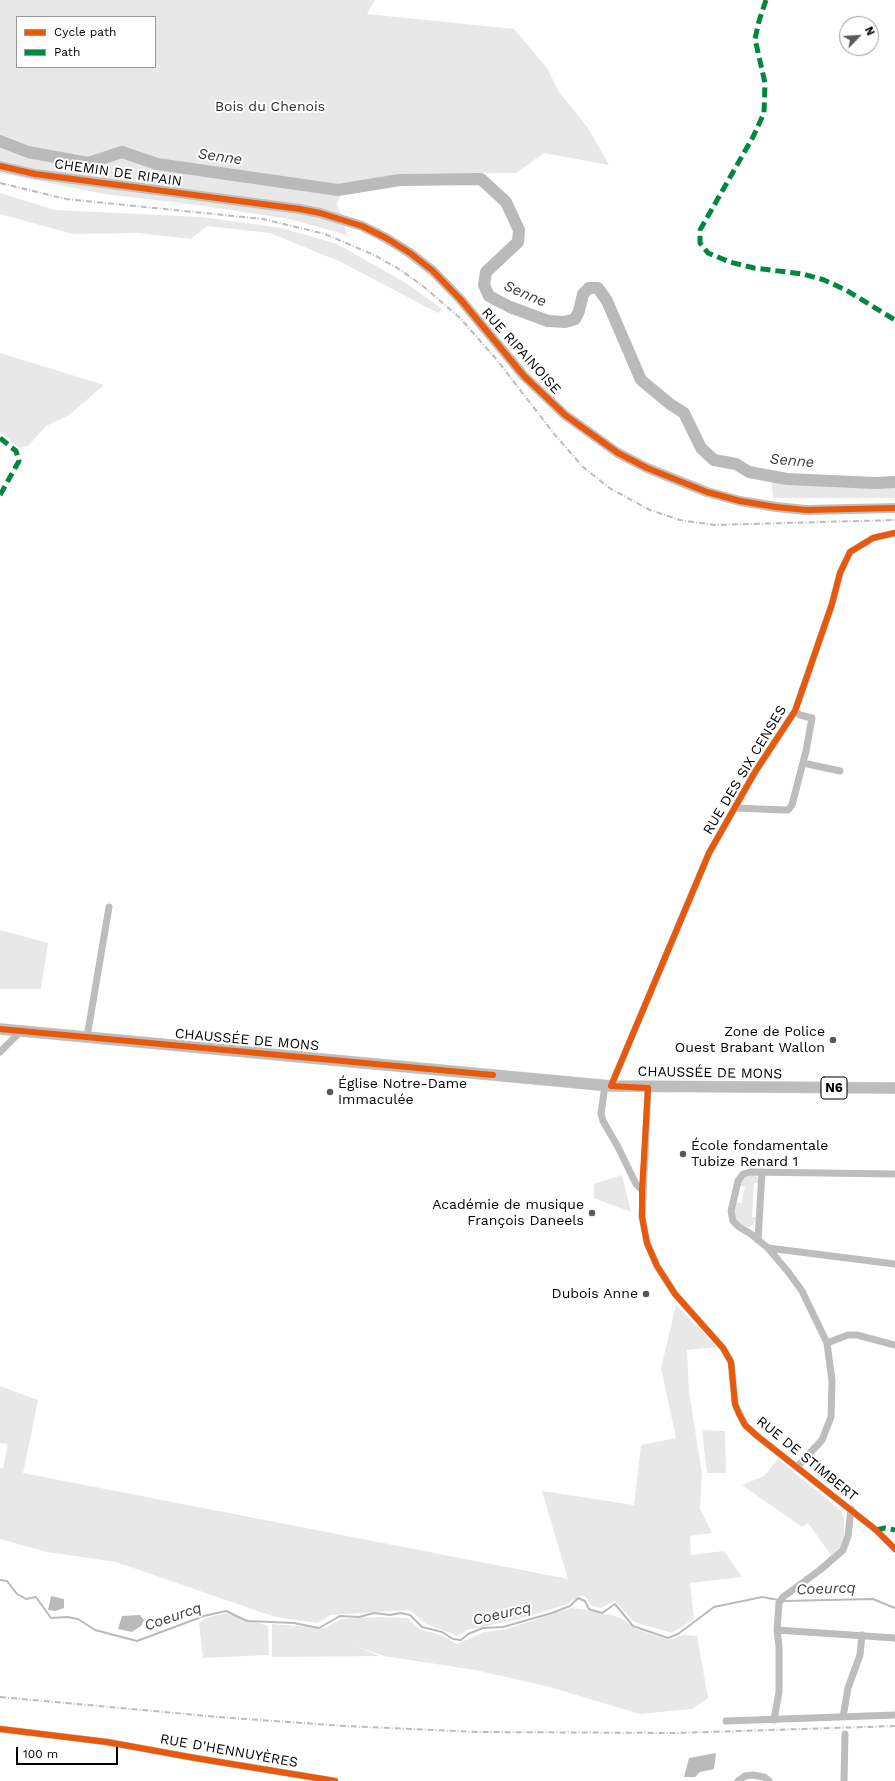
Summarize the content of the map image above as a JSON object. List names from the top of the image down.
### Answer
{
  "streets": {
    "main road": ["CHAUSSÉE DE MONS", "N6"],
    "street": [
      "CHEMIN DE RIPAIN",
      "RUE RIPAINOISE",
      "RUE DES SIX CENSES",
      "RUE DE STIMBERT",
      "RUE D'HENNUYÈRES"
    ]
  },
  "crossings": [
    ["CHEMIN DE RIPAIN", "RUE RIPAINOISE"],
    ["RUE DES SIX CENSES", "CHAUSSÉE DE MONS"],
    ["CHAUSSÉE DE MONS", "RUE DE STIMBERT"]
  ],
  "water": ["Senne", "Coeurcq"],
  "parks": ["Bois du Chenois"],
  "places": [
    "Zone de Police Ouest Brabant Wallon",
    "Église Notre-Dame Immaculée",
    "École fondamentale Tubize Renard 1",
    "Académie de musique François Daneels",
    "Dubois Anne"
  ],
  "legend": ["Cycle path", "Path"],
  "scale_bar": "100 m",
  "north": "top right"
}
